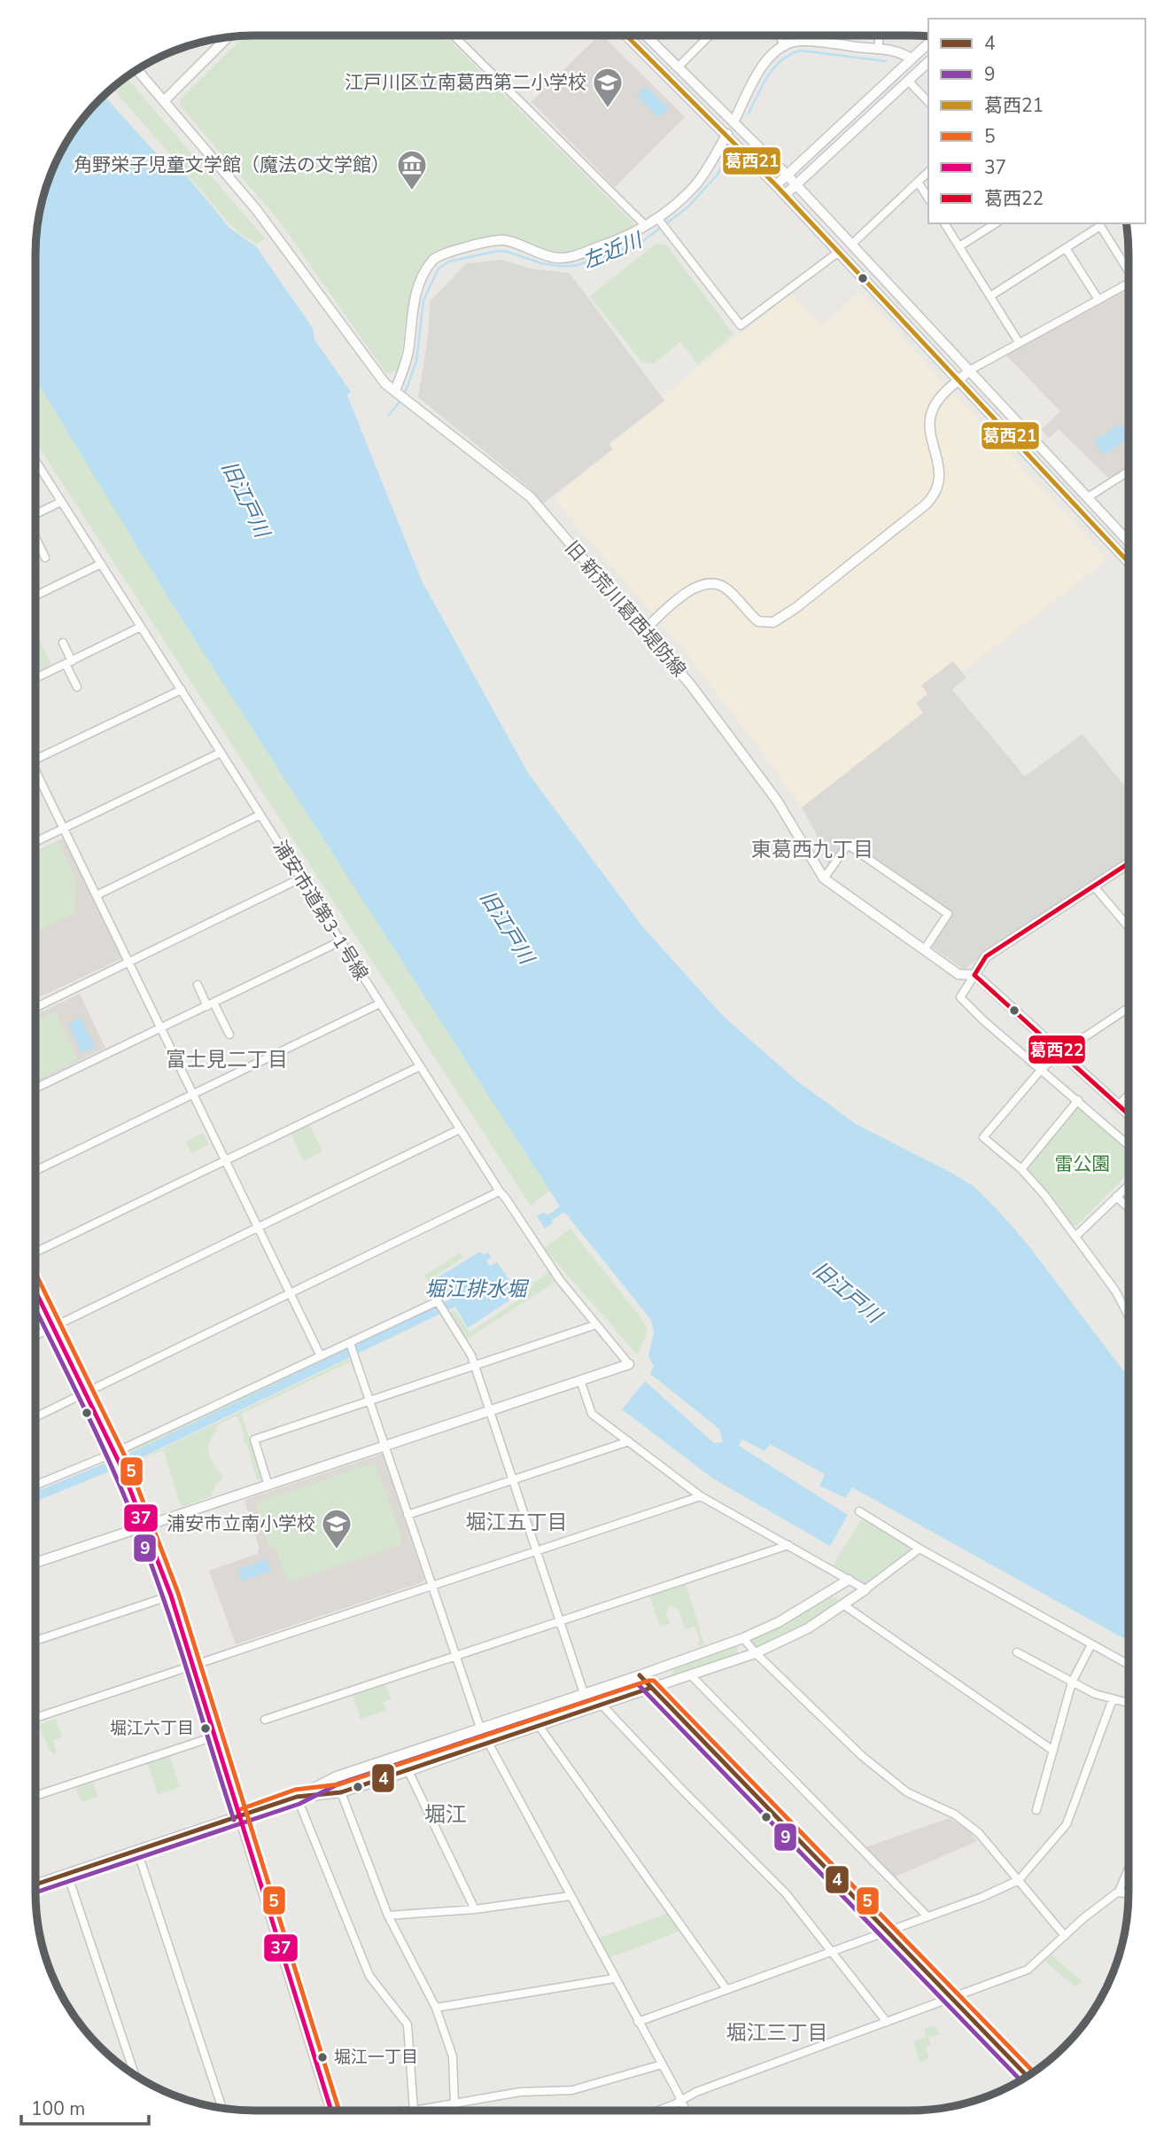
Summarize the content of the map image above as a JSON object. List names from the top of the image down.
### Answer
{
  "streets": {
    "street": ["旧 新荒川葛西堤防線", "浦安市道第3-1号線"]
  },
  "districts": [
    "東葛西九丁目",
    "富士見二丁目",
    "堀江五丁目",
    "堀江",
    "堀江三丁目"
  ],
  "water": ["左近川", "旧江戸川", "堀江排水堀"],
  "parks": ["雷公園"],
  "places": {
    "school or university": ["江戸川区立南葛西第二小学校", "浦安市立南小学校"],
    "museum": ["角野栄子児童文学館（魔法の文学館）"],
    "other": ["堀江六丁目", "堀江一丁目"]
  },
  "lines": [
    "transit line 葛西21",
    "transit line 葛西22",
    "transit line 5",
    "transit line 37",
    "transit line 9",
    "transit line 4"
  ],
  "legend": [
    "4",
    "9",
    "葛西21",
    "5",
    "37",
    "葛西22"
  ],
  "scale_bar": "100 m"
}
